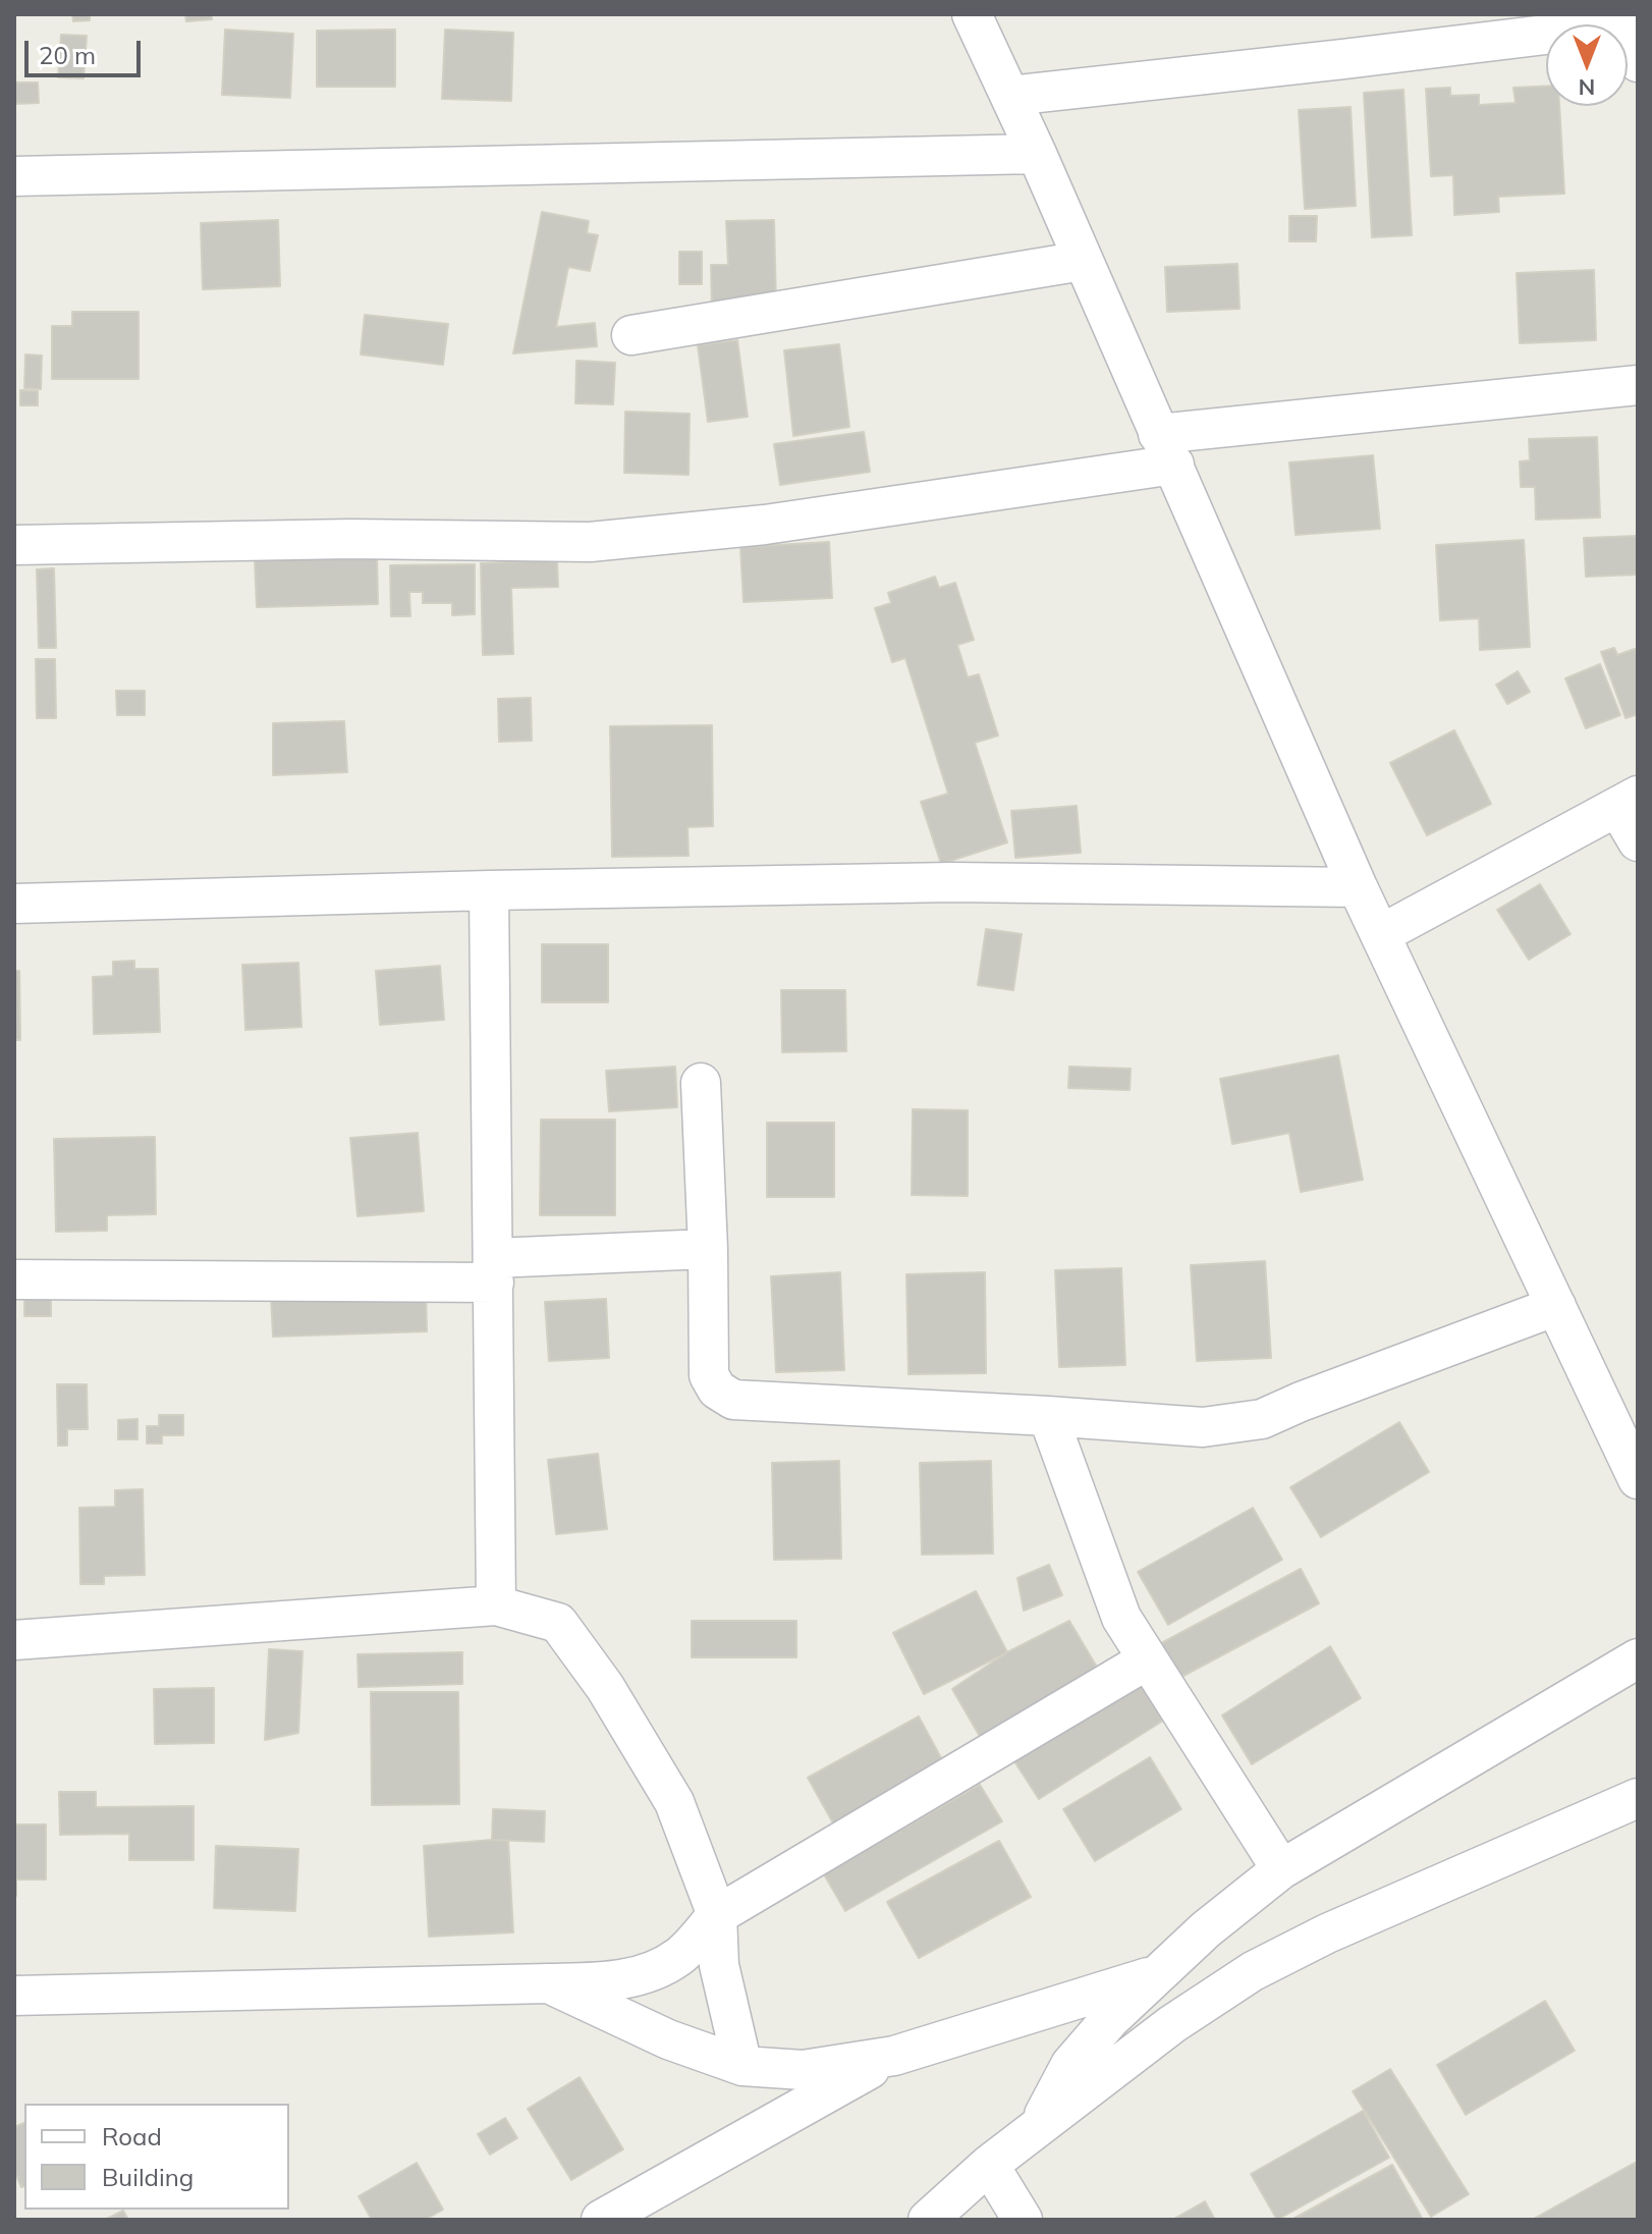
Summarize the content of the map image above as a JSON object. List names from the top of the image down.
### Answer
{
  "legend": ["Road", "Building"],
  "scale_bar": "20 m",
  "north": "bottom"
}
